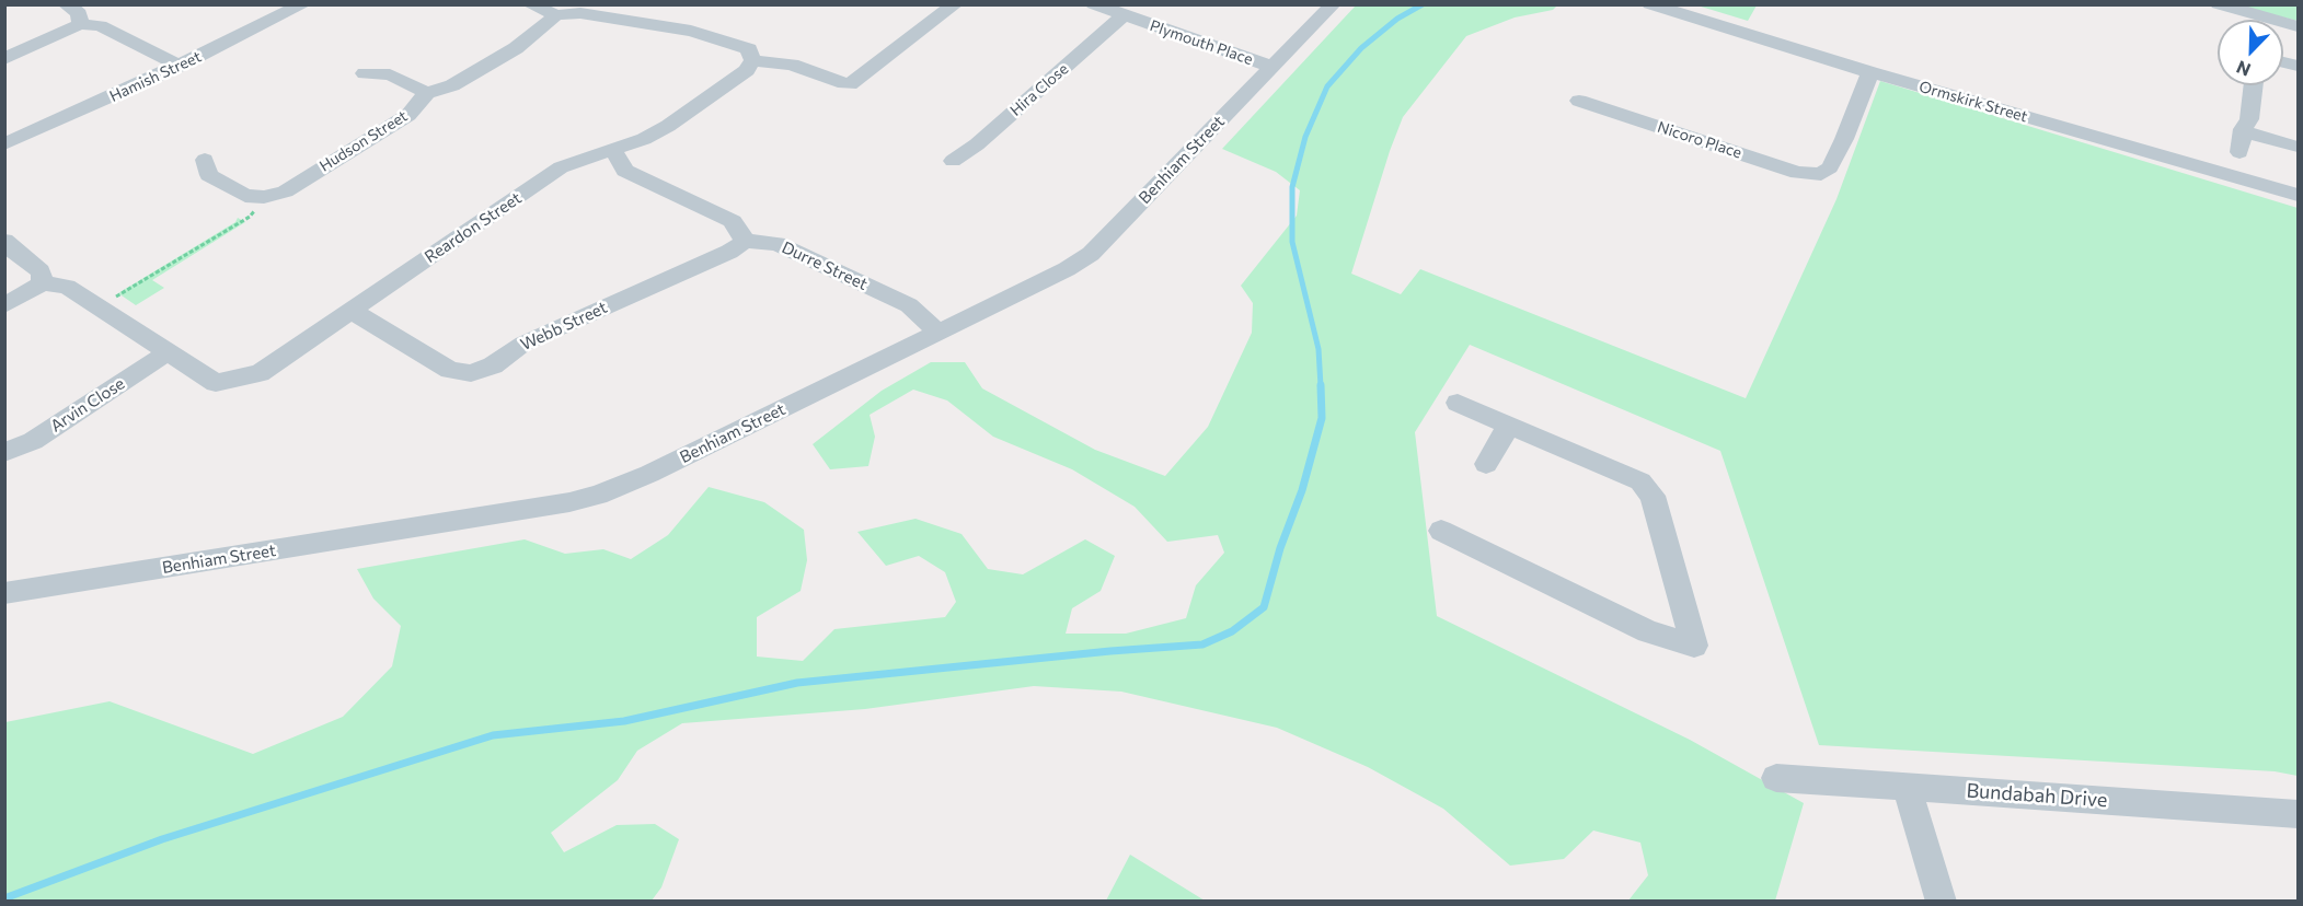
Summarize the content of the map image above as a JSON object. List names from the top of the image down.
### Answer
{
  "streets": {
    "street": [
      "Plymouth Place",
      "Hamish Street",
      "Hira Close",
      "Ormskirk Street",
      "Nicoro Place",
      "Hudson Street",
      "Benhiam Street",
      "Reardon Street",
      "Durre Street",
      "Webb Street",
      "Arvin Close",
      "Bundabah Drive"
    ]
  },
  "crossings": [
    ["Plymouth Place", "Hira Close"],
    ["Plymouth Place", "Benhiam Street"],
    ["Ormskirk Street", "Nicoro Place"],
    ["Benhiam Street", "Durre Street"],
    ["Reardon Street", "Webb Street"],
    ["Reardon Street", "Arvin Close"],
    ["Durre Street", "Webb Street"]
  ],
  "north": "bottom left"
}
